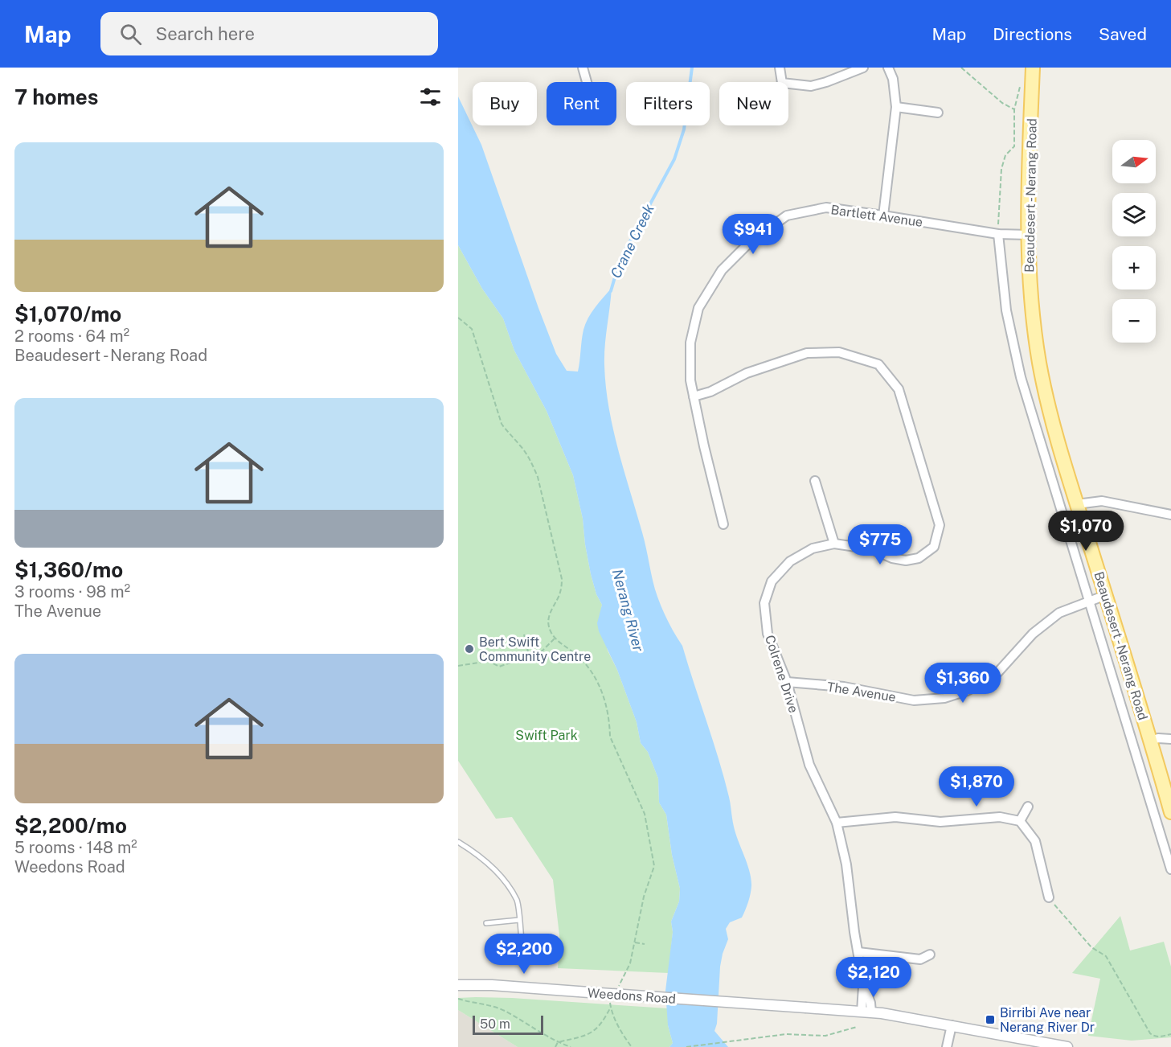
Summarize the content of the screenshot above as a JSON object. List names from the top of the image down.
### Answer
{
  "streets": {
    "main road": ["Beaudesert - Nerang Road"],
    "street": [
      "Bartlett Avenue",
      "Colrene Drive",
      "The Avenue",
      "Weedons Road"
    ]
  },
  "crossings": [
    ["Beaudesert - Nerang Road", "Bartlett Avenue"],
    ["Beaudesert - Nerang Road", "The Avenue"],
    ["Bartlett Avenue", "Colrene Drive"],
    ["Colrene Drive", "The Avenue"],
    ["Colrene Drive", "Weedons Road"]
  ],
  "water": ["Crane Creek", "Nerang River"],
  "parks": ["Swift Park"],
  "places": {
    "other": ["Bert Swift Community Centre"],
    "transit": ["Birribi Ave near Nerang River Dr"]
  },
  "scale_bar": "50 m",
  "north": "right",
  "page": {
    "header": "Map",
    "search": "Search here",
    "nav": ["Map", "Directions", "Saved"],
    "heading": "7 homes",
    "chip": [
      "Buy",
      "Rent",
      "Filters",
      "New"
    ],
    "list": [
      {
        "name": "$1,070/mo",
        "note": "2 rooms · 64 m² · Beaudesert - Nerang Road"
      },
      {
        "name": "$1,360/mo",
        "note": "3 rooms · 98 m² · The Avenue"
      },
      {
        "name": "$2,200/mo",
        "note": "5 rooms · 148 m² · Weedons Road"
      }
    ],
    "map_buttons": ["+", "−"],
    "price": [
      "$941",
      "$1,070",
      "$775",
      "$1,360",
      "$1,870",
      "$2,200",
      "$2,120"
    ],
    "scale": "50 m"
  }
}
